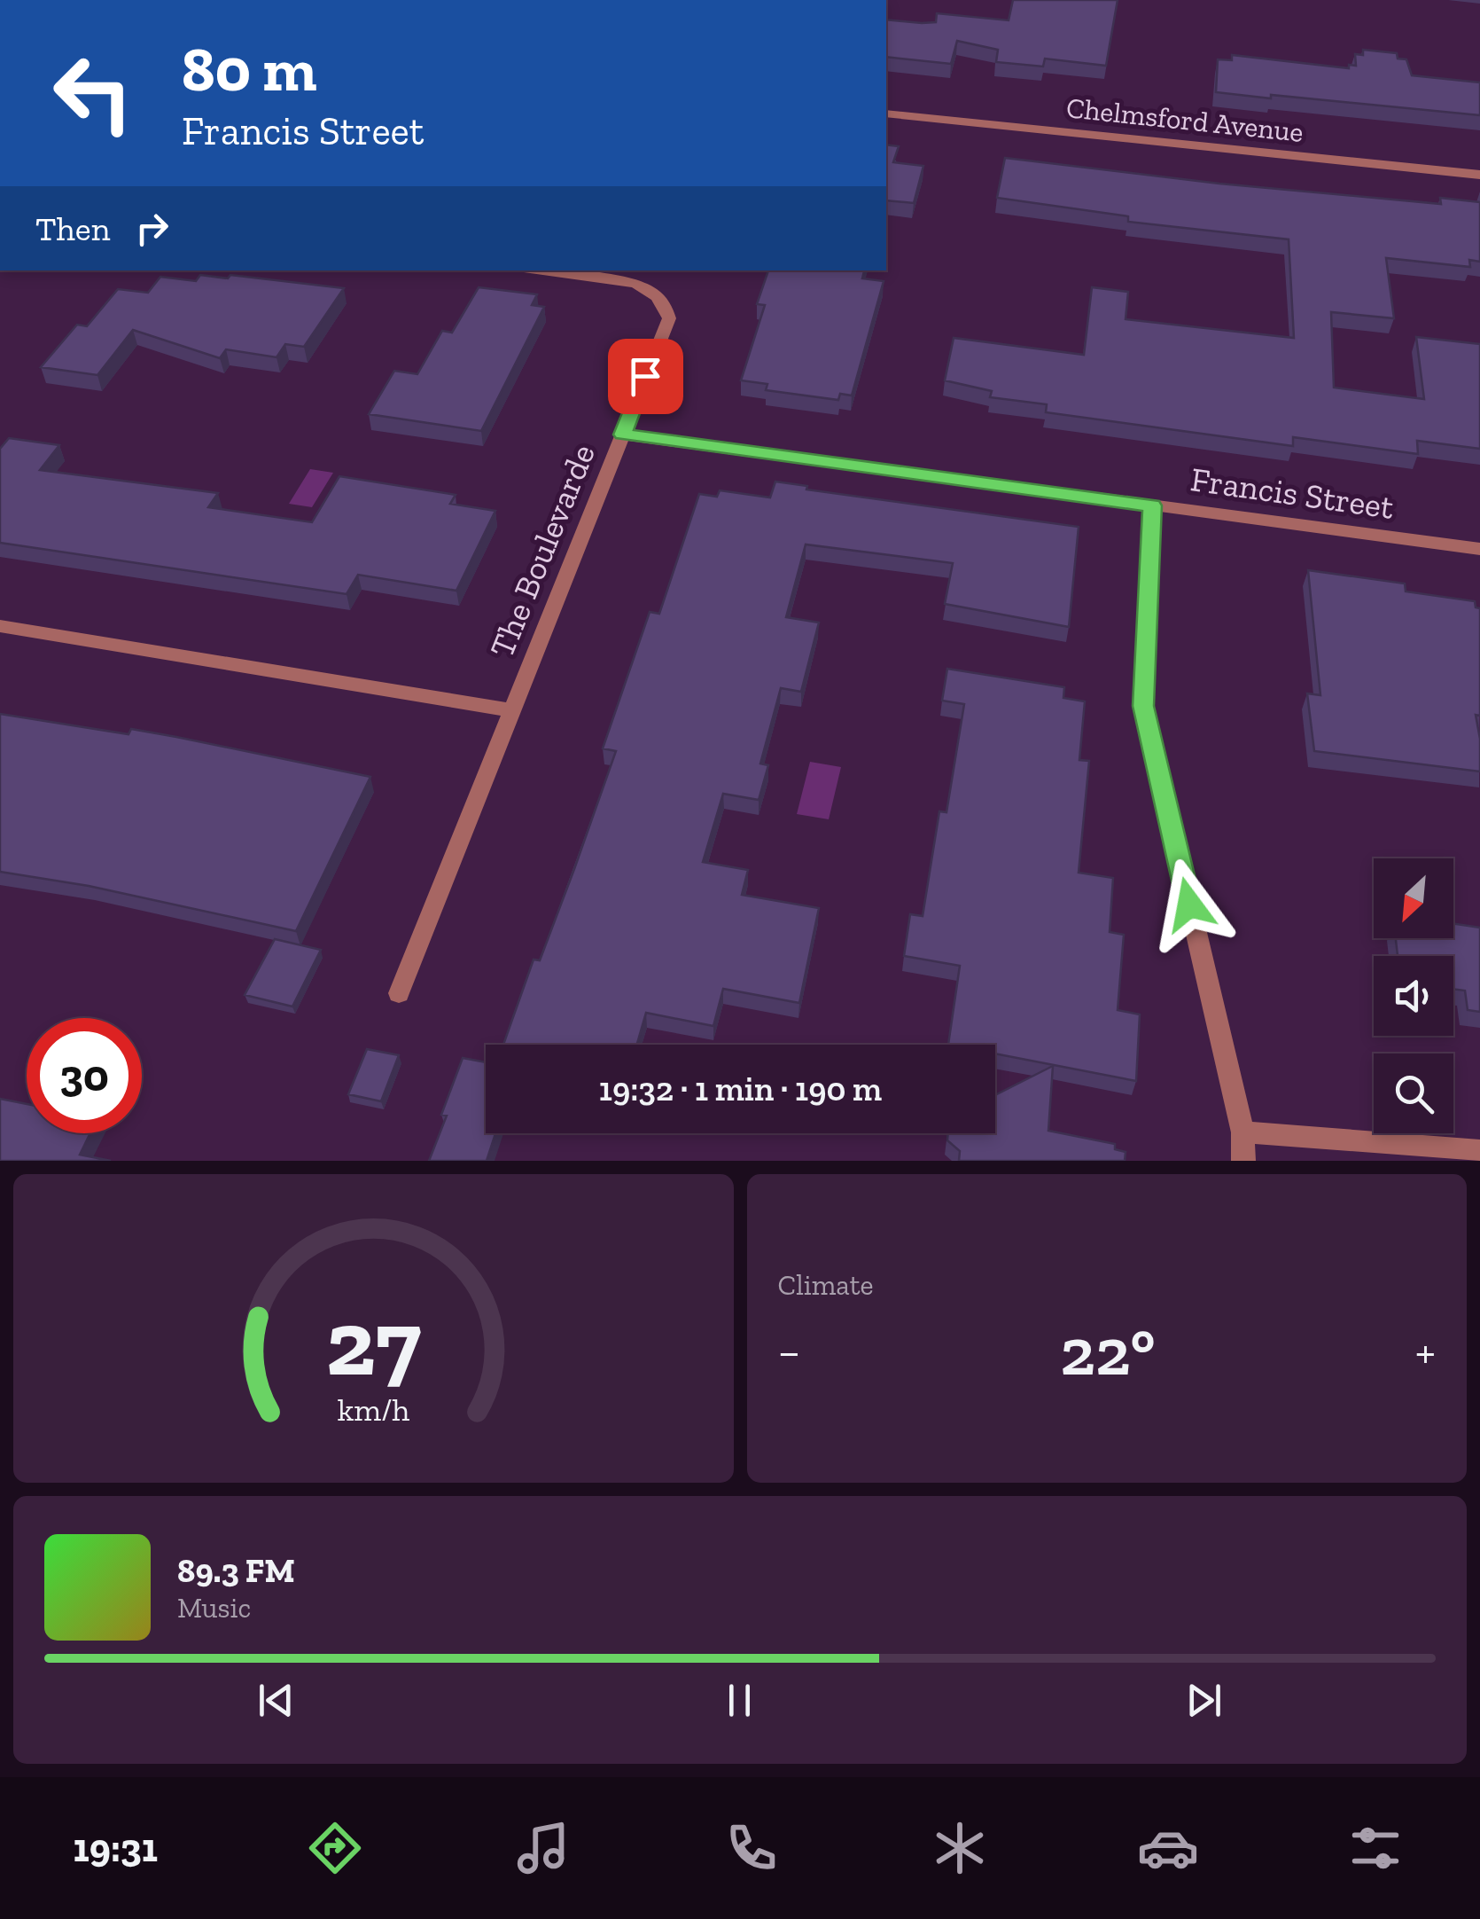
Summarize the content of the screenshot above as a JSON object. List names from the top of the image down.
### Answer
{
  "streets": {
    "street": ["Chelmsford Avenue", "Francis Street", "The Boulevarde"]
  },
  "crossings": [
    ["Francis Street", "The Boulevarde"]
  ],
  "north": "bottom left",
  "page": {
    "turn": ["80 m", "Francis Street"],
    "then": "Then",
    "limit": "30",
    "trip": "19:32 · 1 min · 190 m",
    "tile": "Climate",
    "heat": ["−", "22°", "+"],
    "song": ["89.3 FM", "Music"],
    "tabs": "19:31",
    "gauge": ["27", "km/h"]
  }
}
